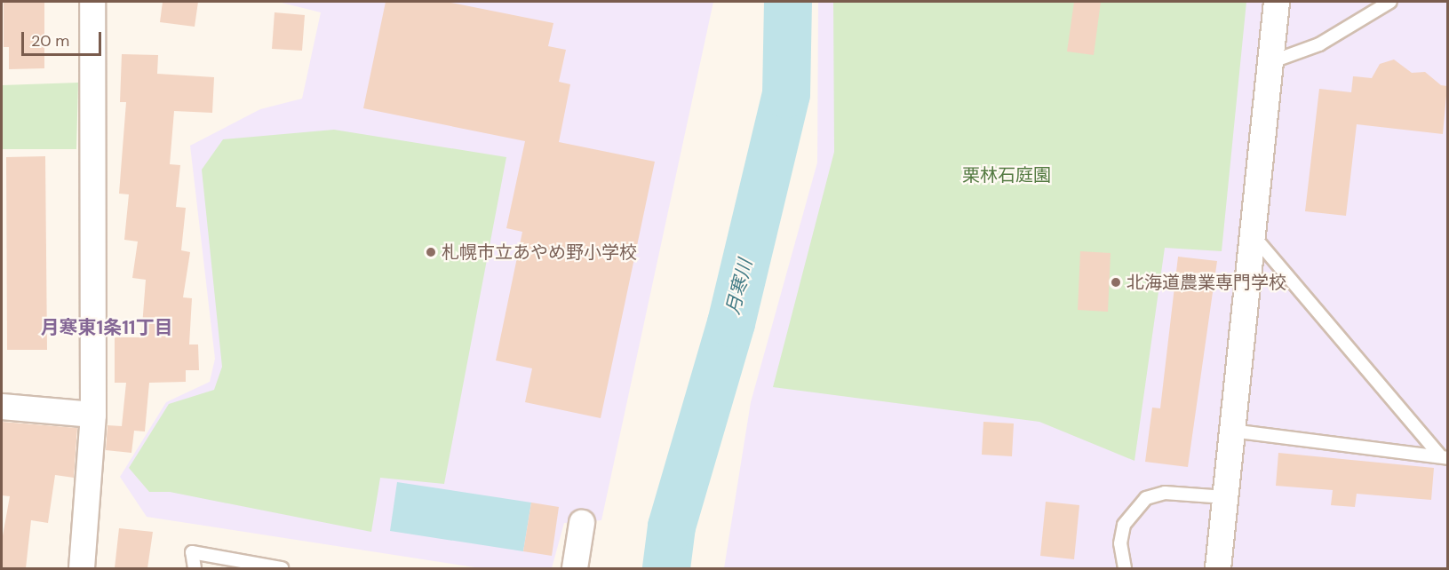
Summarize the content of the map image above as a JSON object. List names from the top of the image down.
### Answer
{
  "districts": ["月寒東1条11丁目"],
  "water": ["月寒川"],
  "parks": ["栗林石庭園"],
  "places": ["札幌市立あやめ野小学校", "北海道農業専門学校"],
  "scale_bar": "20 m"
}
